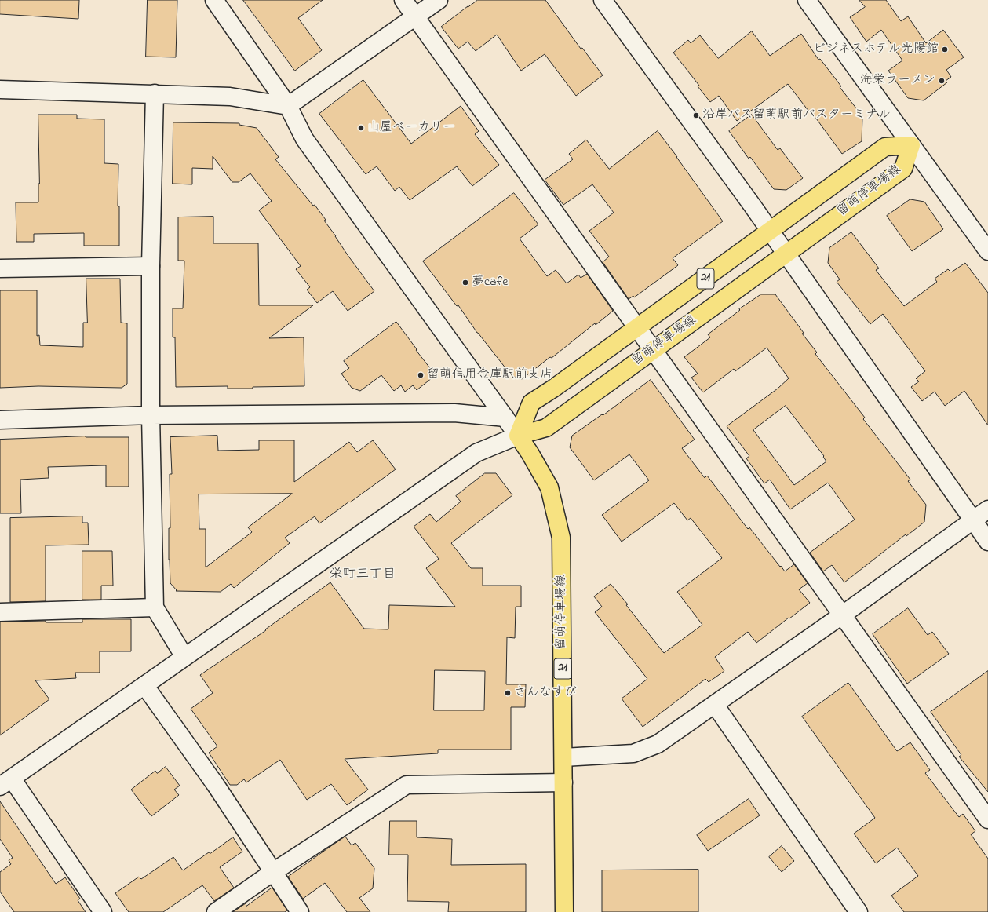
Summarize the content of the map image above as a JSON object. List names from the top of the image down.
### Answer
{
  "streets": {
    "main road": ["留萌停車場線", "21"]
  },
  "districts": ["栄町三丁目"],
  "places": [
    "ビジネスホテル光陽館",
    "海栄ラーメン",
    "沿岸バス留萌駅前バスターミナル",
    "山屋ベーカリー",
    "夢cafe",
    "留萌信用金庫駅前支店",
    "さんなすび"
  ]
}
